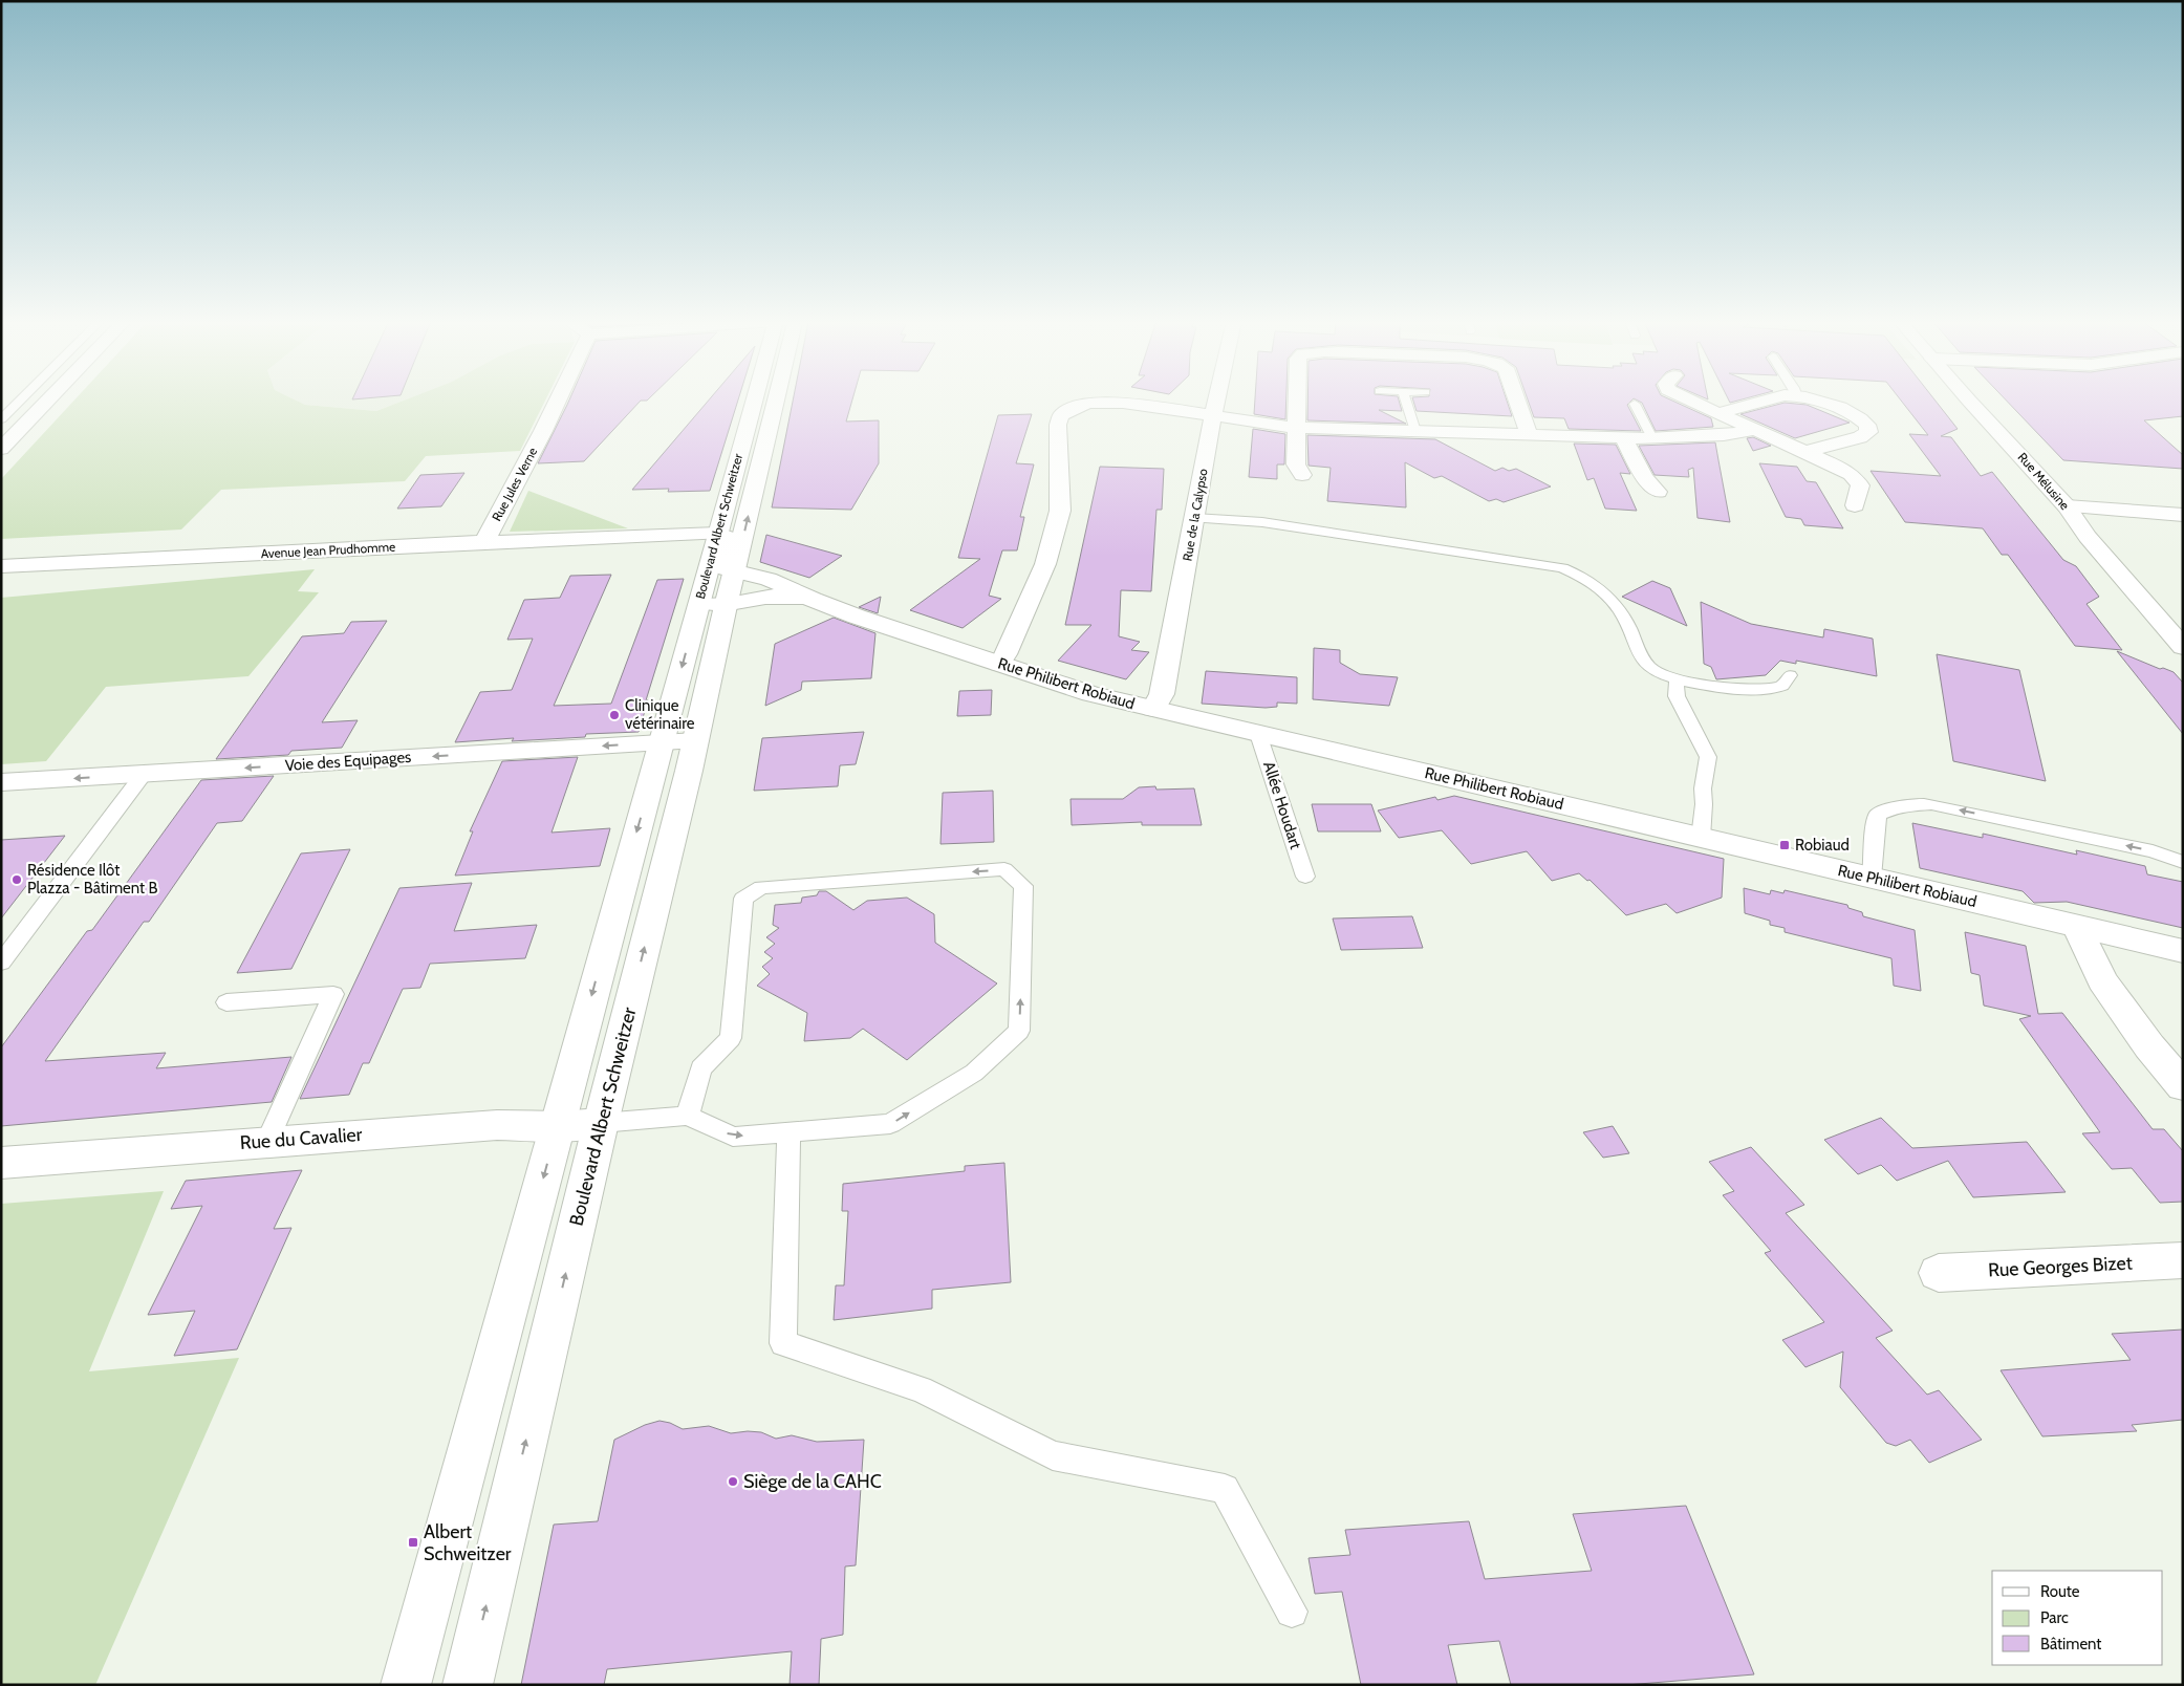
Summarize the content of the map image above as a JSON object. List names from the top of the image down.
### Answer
{
  "streets": {
    "street": [
      "Rue Mélusine",
      "Rue Jules Verne",
      "Rue de la Calypso",
      "Boulevard Albert Schweitzer",
      "Avenue Jean Prudhomme",
      "Rue Philibert Robiaud",
      "Voie des Equipages",
      "Rue du Cavalier",
      "Rue Georges Bizet"
    ],
    "lane": ["Allée Houdart"]
  },
  "crossings": [
    ["Rue Jules Verne", "Avenue Jean Prudhomme"],
    ["Rue de la Calypso", "Rue Philibert Robiaud"],
    ["Boulevard Albert Schweitzer", "Avenue Jean Prudhomme"],
    ["Boulevard Albert Schweitzer", "Rue Philibert Robiaud"],
    ["Boulevard Albert Schweitzer", "Voie des Equipages"],
    ["Boulevard Albert Schweitzer", "Rue du Cavalier"],
    ["Rue Philibert Robiaud", "Allée Houdart"]
  ],
  "one_way": ["Voie des Equipages"],
  "places": {
    "other": ["Clinique vétérinaire", "Résidence Ilôt Plazza - Bâtiment B", "Siège de la CAHC"],
    "transit": ["Robiaud", "Albert Schweitzer"]
  },
  "legend": ["Route", "Parc", "Bâtiment"]
}
